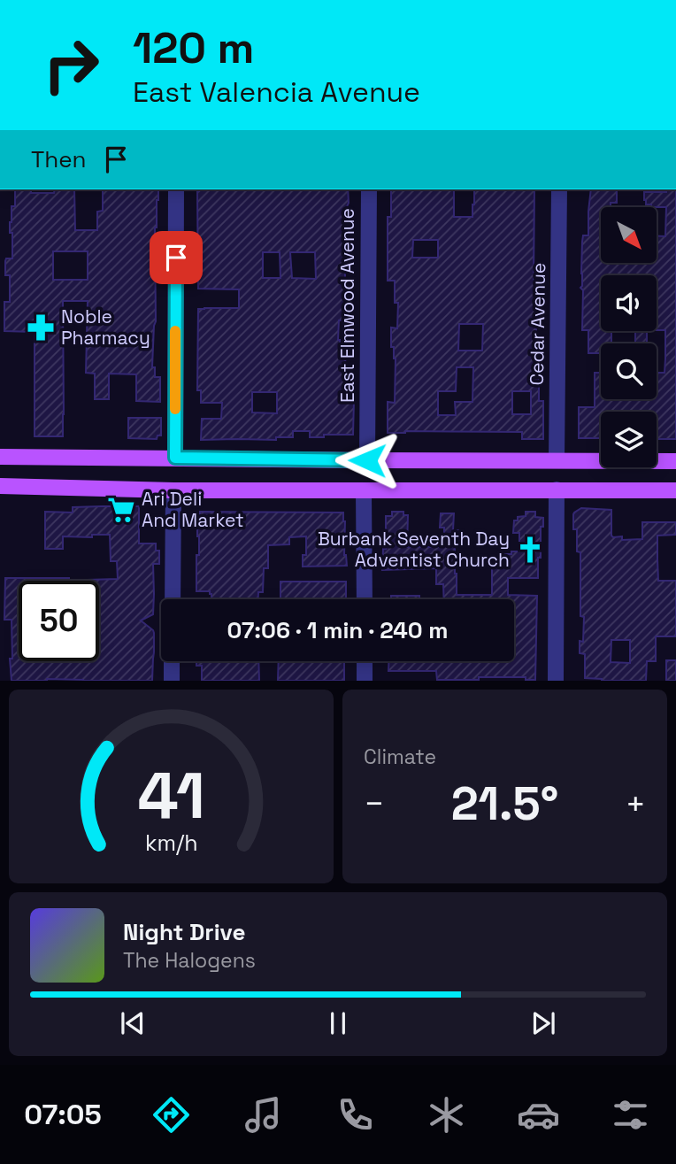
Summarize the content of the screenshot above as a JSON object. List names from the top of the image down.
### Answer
{
  "streets": {
    "street": ["East Elmwood Avenue", "Cedar Avenue"]
  },
  "places": {
    "pharmacy": ["Noble Pharmacy"],
    "supermarket": ["Ari Deli And Market"],
    "church": ["Burbank Seventh Day Adventist Church"]
  },
  "north": "bottom right",
  "page": {
    "turn": ["120 m", "East Valencia Avenue"],
    "then": "Then",
    "limit": "50",
    "trip": "07:06 · 1 min · 240 m",
    "tile": "Climate",
    "heat": ["−", "21.5°", "+"],
    "song": ["Night Drive", "The Halogens"],
    "tabs": "07:05",
    "gauge": ["41", "km/h"]
  }
}
